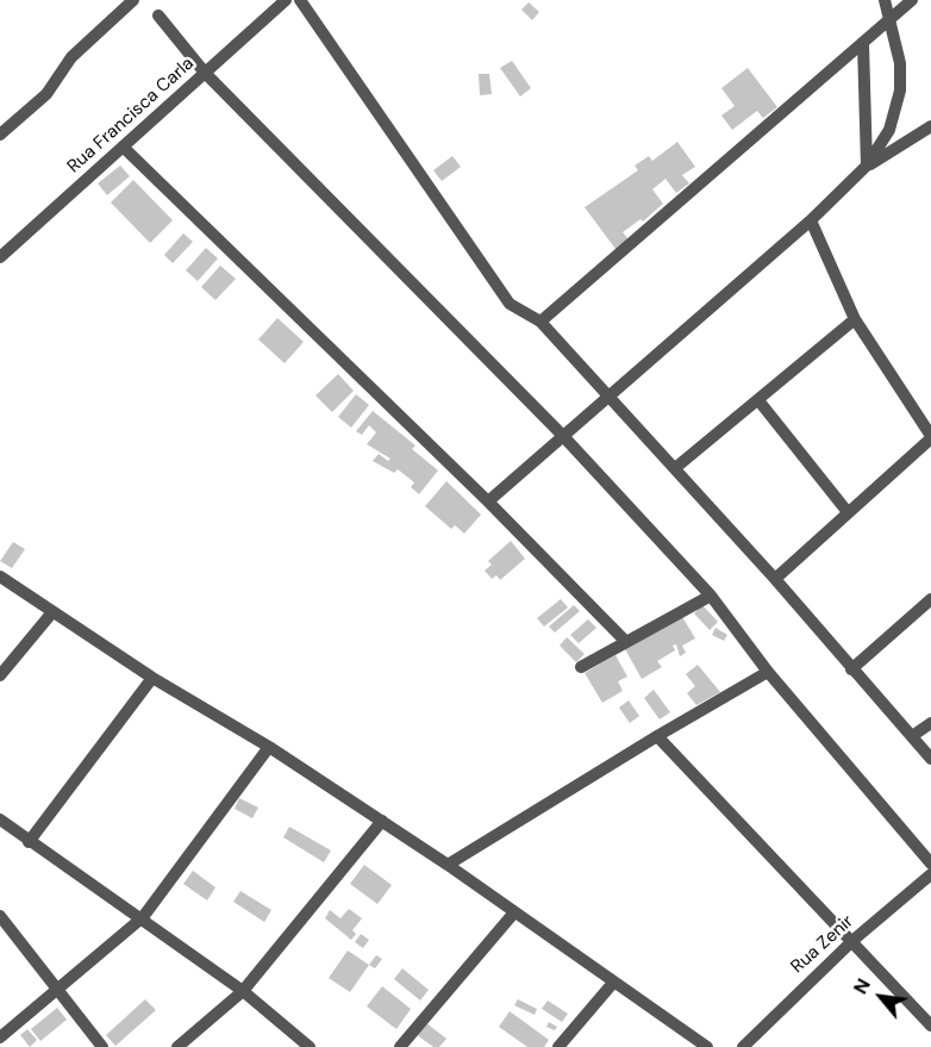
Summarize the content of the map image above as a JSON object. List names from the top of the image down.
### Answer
{
  "streets": {
    "street": ["Rua Francisca Carla", "Rua Zenir"]
  },
  "north": "top left"
}
